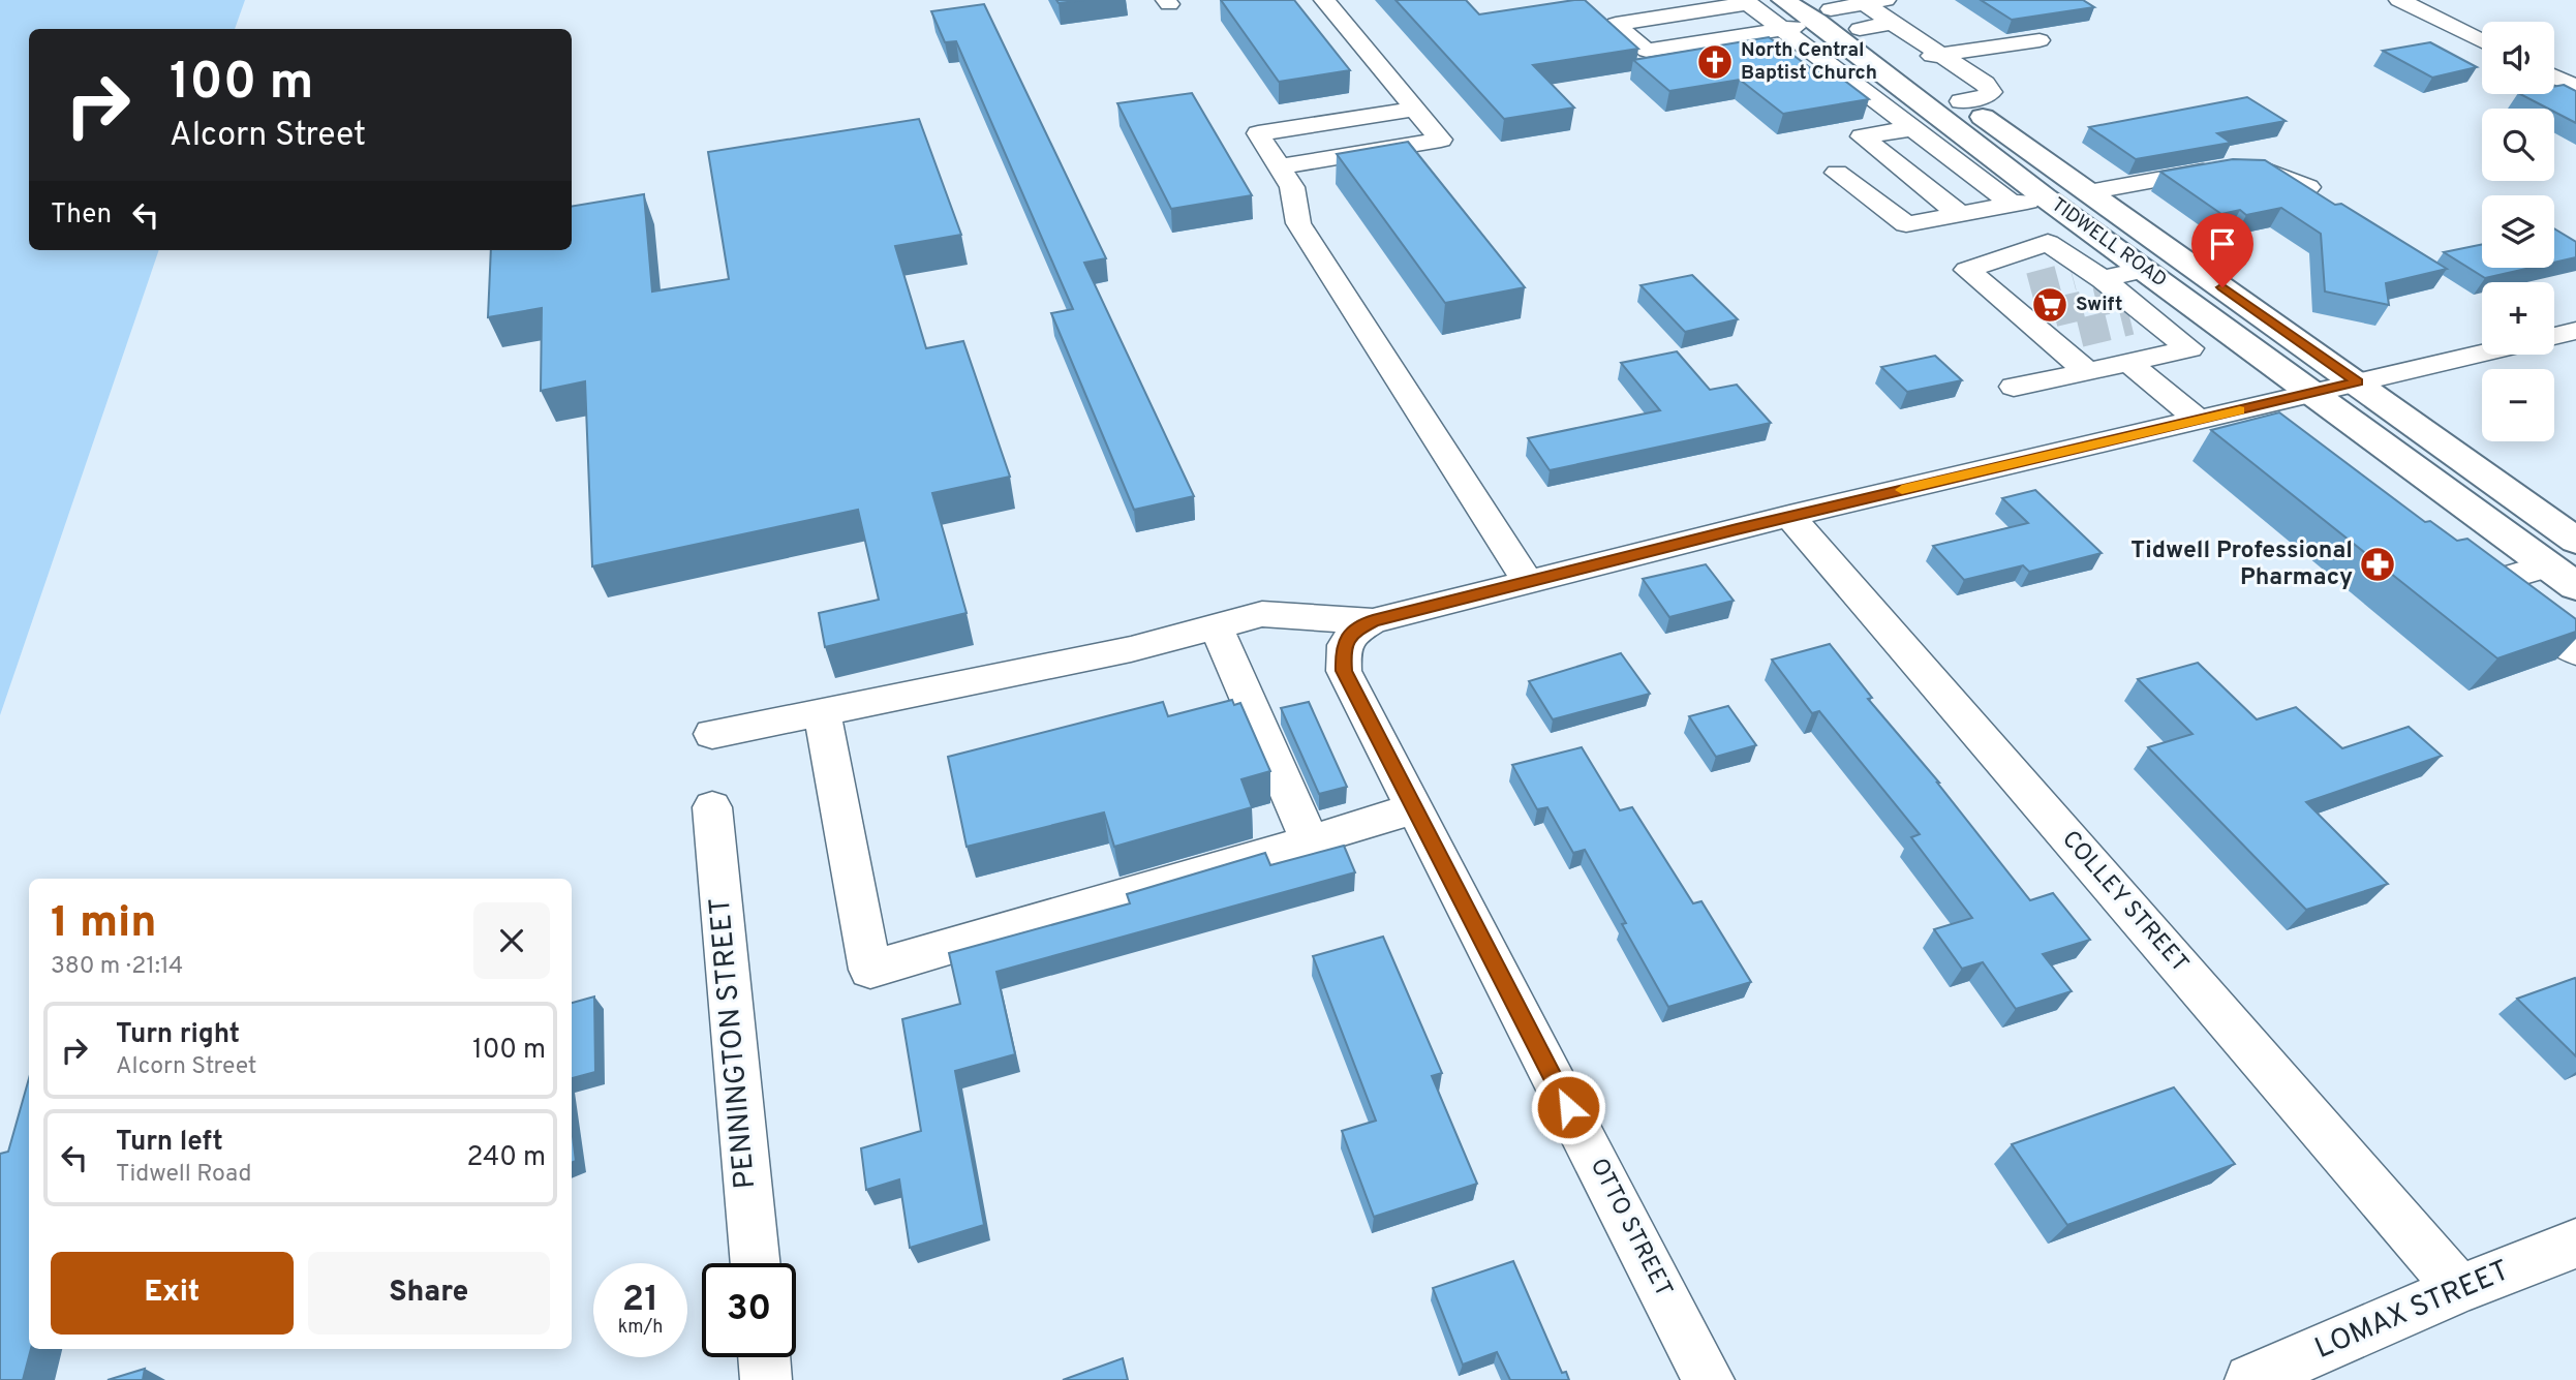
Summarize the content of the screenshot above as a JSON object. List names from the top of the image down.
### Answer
{
  "streets": {
    "main road": ["TIDWELL ROAD"],
    "street": [
      "COLLEY STREET",
      "PENNINGTON STREET",
      "OTTO STREET",
      "LOMAX STREET"
    ]
  },
  "crossings": [
    ["COLLEY STREET", "LOMAX STREET"]
  ],
  "places": {
    "church": ["North Central Baptist Church"],
    "supermarket": ["Swift"],
    "pharmacy": ["Tidwell Professional Pharmacy"]
  },
  "page": {
    "map_buttons": ["+", "−"],
    "turn": ["100 m", "Alcorn Street"],
    "then": "Then",
    "heading": ["1 min", "380 m · 21:14"],
    "list": [
      {
        "name": "Turn right",
        "note": "Alcorn Street",
        "value": "100 m"
      },
      {
        "name": "Turn left",
        "note": "Tidwell Road",
        "value": "240 m"
      }
    ],
    "buttons": ["Exit", "Share"],
    "speed": "21 km/h",
    "limit": "30"
  }
}
